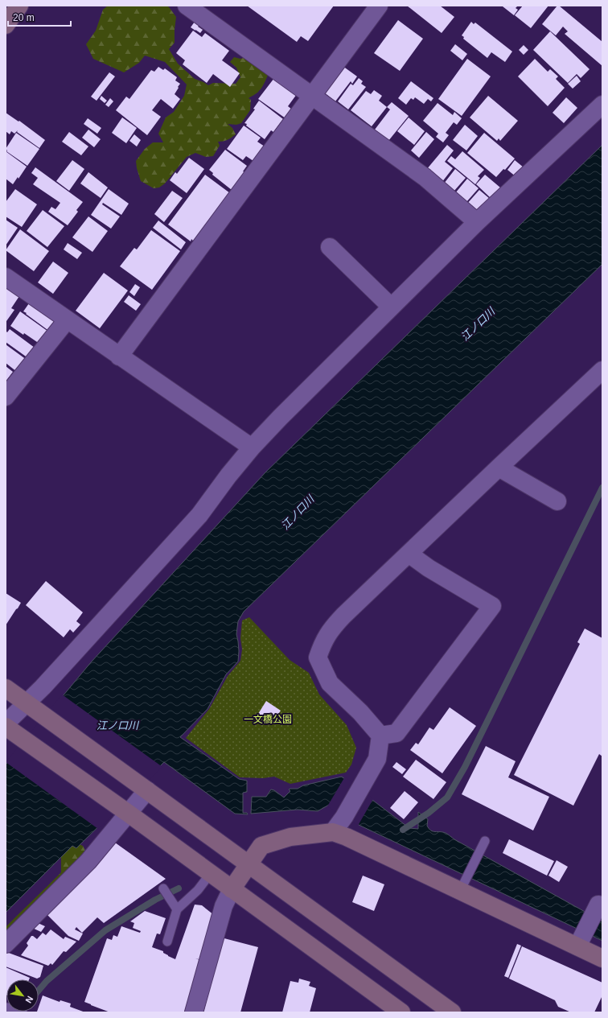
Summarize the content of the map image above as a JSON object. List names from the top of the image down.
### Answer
{
  "water": ["江ノ口川"],
  "parks": ["一文橋公園"],
  "scale_bar": "20 m",
  "north": "bottom right"
}
